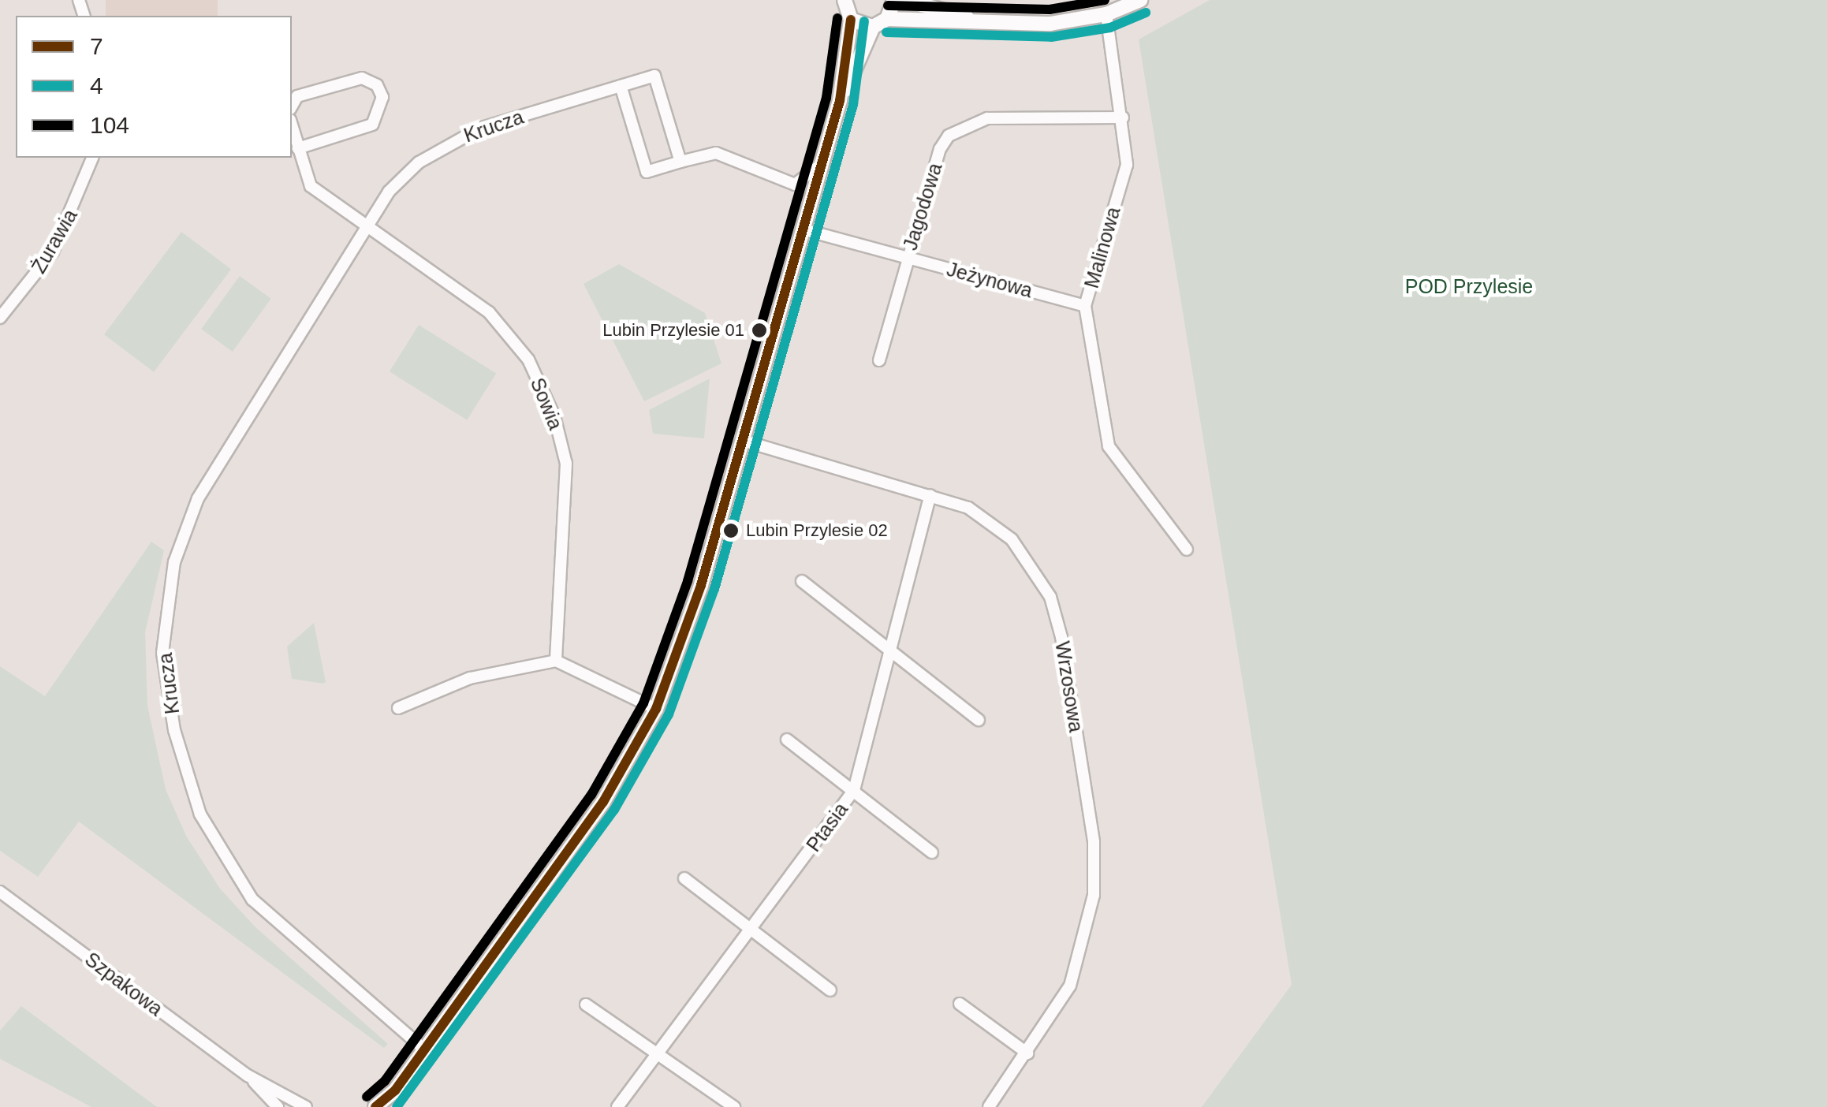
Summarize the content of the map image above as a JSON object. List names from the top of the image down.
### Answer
{
  "streets": {
    "street": [
      "Krucza",
      "Jagodowa",
      "Żurawia",
      "Malinowa",
      "Jeżynowa",
      "Sowia",
      "Wrzosowa",
      "Ptasia",
      "Szpakowa"
    ]
  },
  "crossings": [
    ["Krucza", "Sowia"],
    ["Jagodowa", "Malinowa"],
    ["Jagodowa", "Jeżynowa"],
    ["Malinowa", "Jeżynowa"],
    ["Wrzosowa", "Ptasia"]
  ],
  "parks": ["POD Przylesie"],
  "places": ["Lubin Przylesie 01", "Lubin Przylesie 02"],
  "lines": ["transit line 104", "transit line 4", "transit line 7"],
  "legend": ["7", "4", "104"]
}
